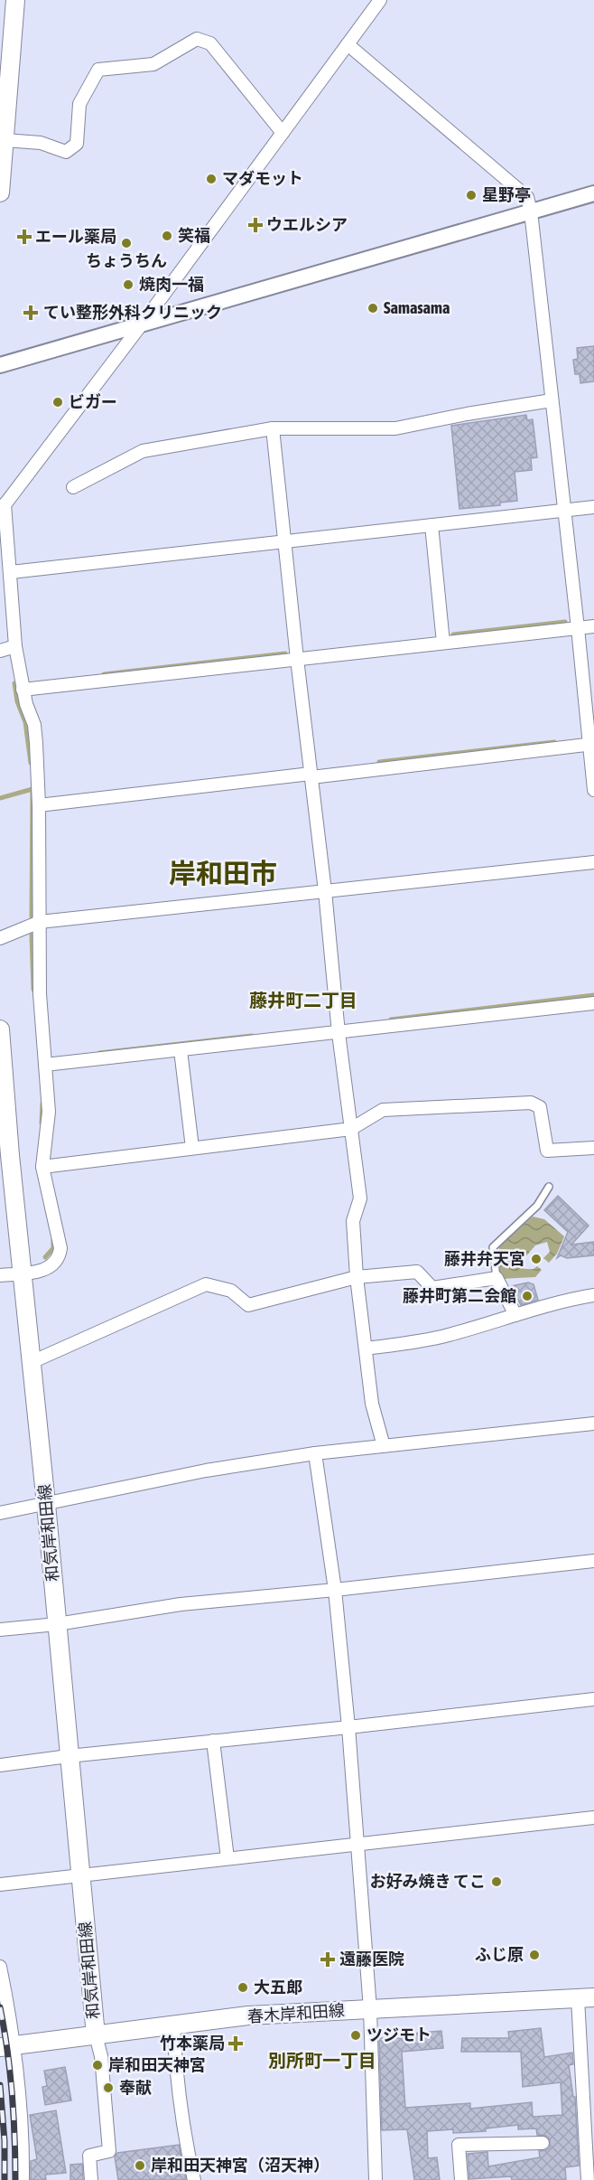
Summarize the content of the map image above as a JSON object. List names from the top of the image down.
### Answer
{
  "streets": {
    "main road": ["和気岸和田線", "春木岸和田線"]
  },
  "crossings": [
    ["和気岸和田線", "春木岸和田線"]
  ],
  "districts": ["岸和田市", "藤井町二丁目", "別所町一丁目"],
  "places": {
    "other": [
      "マダモット",
      "星野亭",
      "笑福",
      "ちょうちん",
      "焼肉一福",
      "Samasama",
      "ビガー",
      "藤井弁天宮",
      "藤井町第二会館",
      "お好み焼き てこ",
      "ふじ原",
      "大五郎",
      "ツジモト",
      "岸和田天神宮",
      "奉献",
      "岸和田天神宮（沼天神）"
    ],
    "health": [
      "ウエルシア",
      "エール薬局",
      "てい整形外科クリニック",
      "遠藤医院",
      "竹本薬局"
    ]
  }
}
